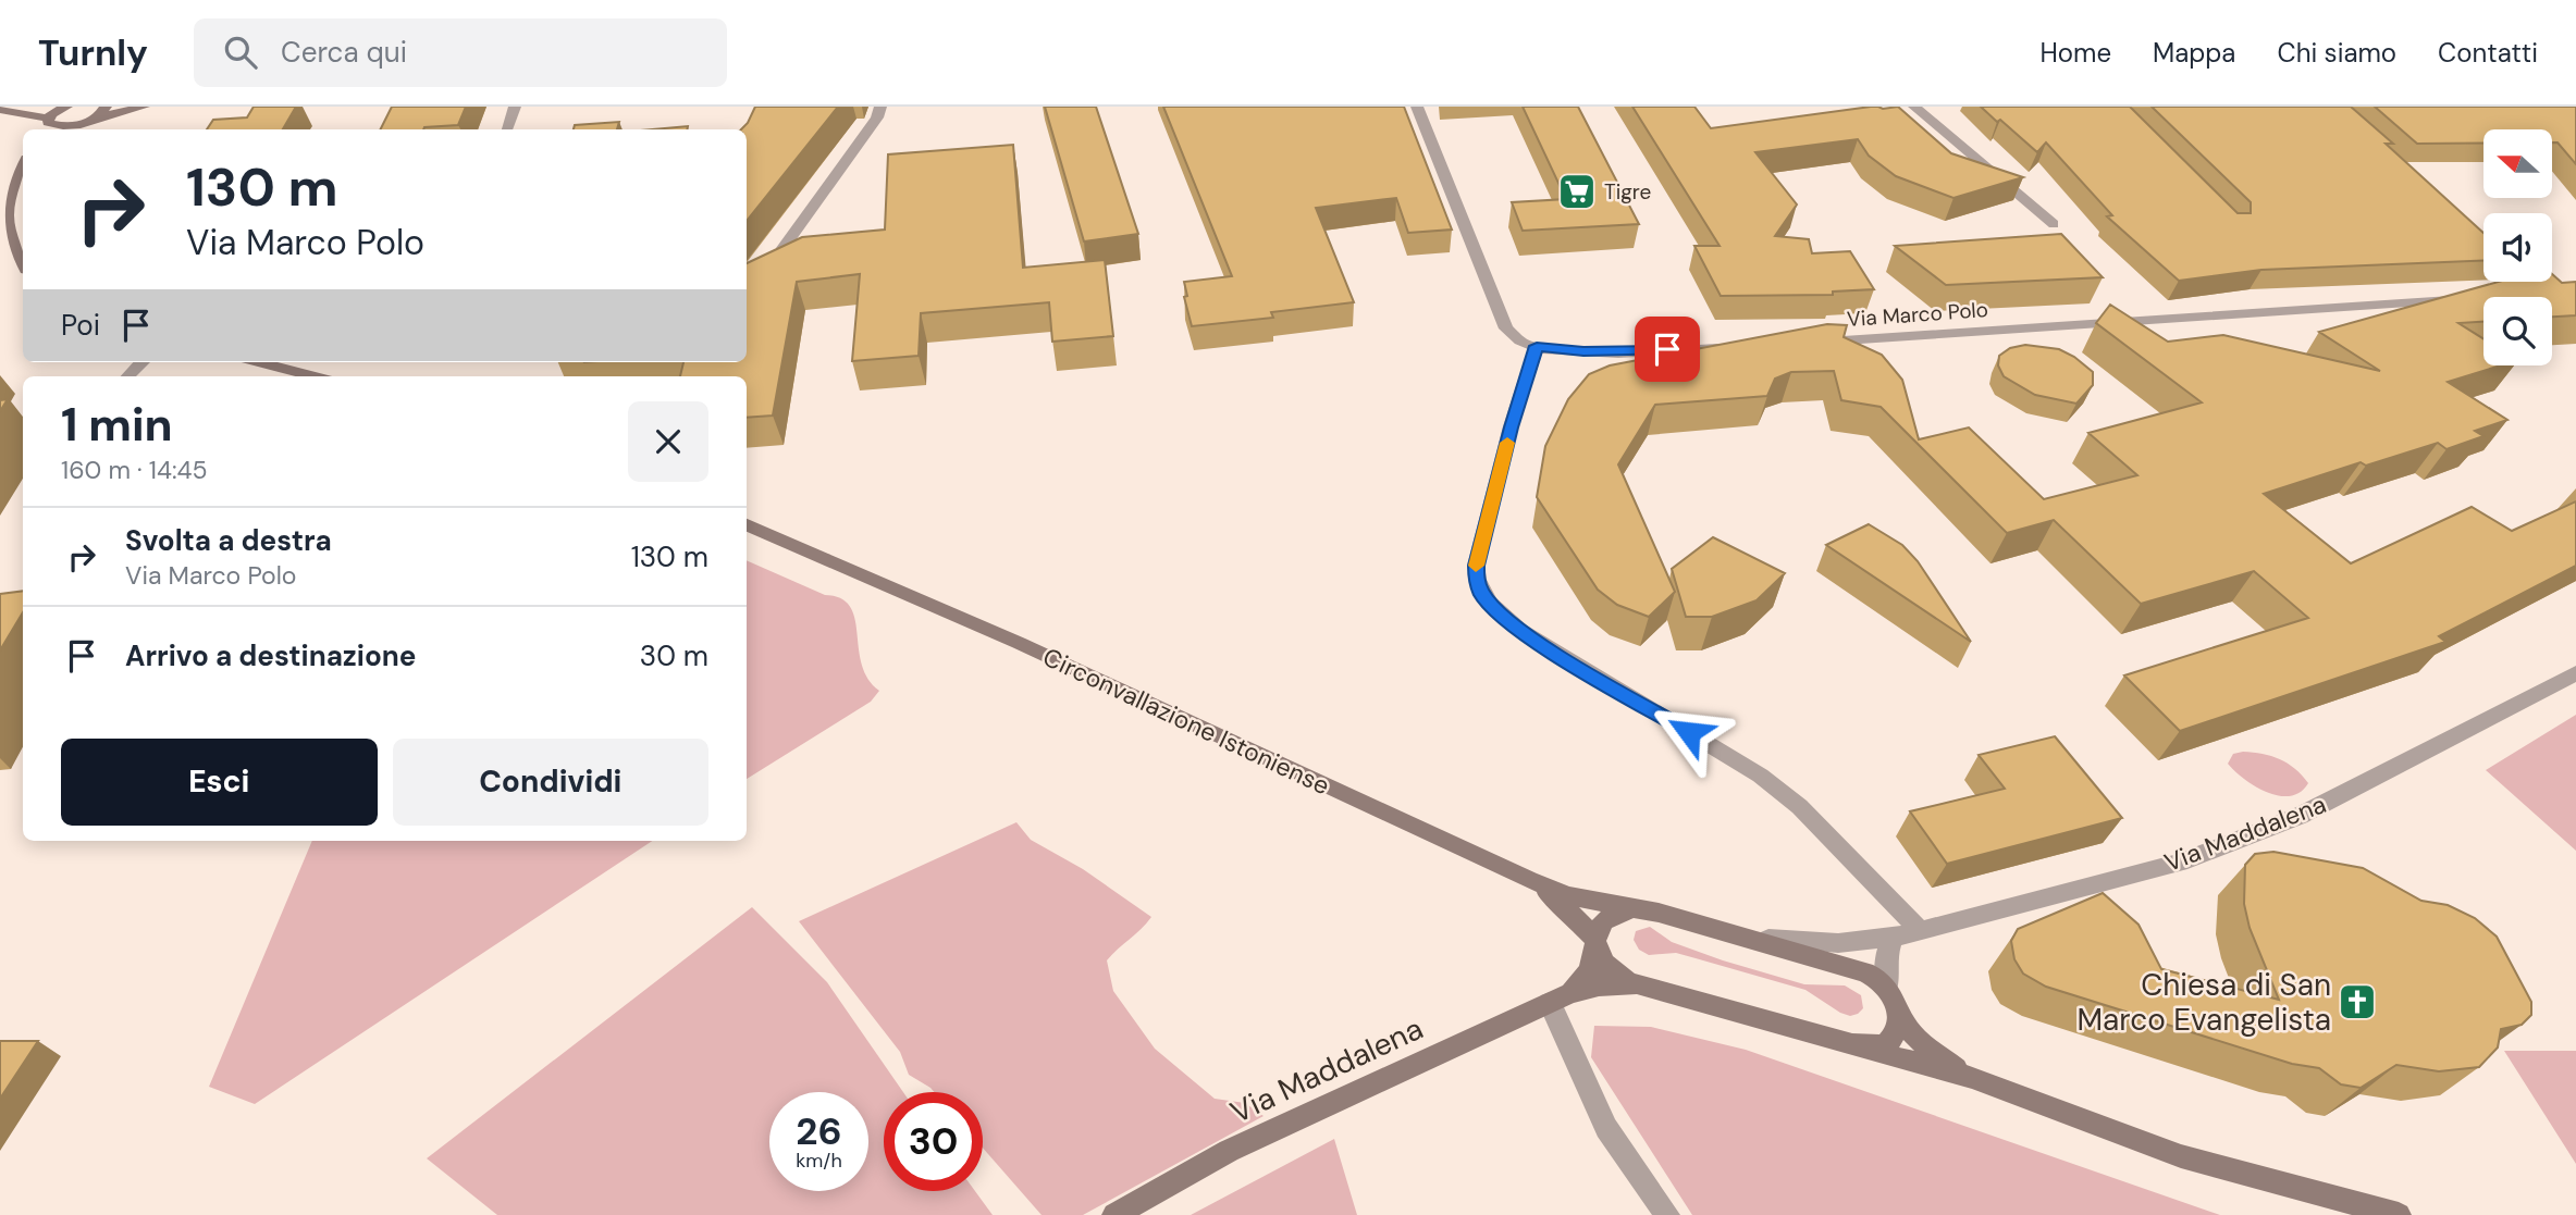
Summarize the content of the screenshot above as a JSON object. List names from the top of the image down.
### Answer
{
  "streets": {
    "main road": ["Circonvallazione Istoniense", "Via Maddalena"],
    "street": ["Via Marco Polo"]
  },
  "crossings": [
    ["Circonvallazione Istoniense", "Via Maddalena"]
  ],
  "places": {
    "supermarket": ["Tigre"],
    "church": ["Chiesa di San Marco Evangelista"]
  },
  "north": "left",
  "page": {
    "header": "Turnly",
    "search": "Cerca qui",
    "nav": [
      "Home",
      "Mappa",
      "Chi siamo",
      "Contatti"
    ],
    "turn": ["130 m", "Via Marco Polo"],
    "then": "Poi",
    "heading": ["1 min", "160 m · 14:45"],
    "list": [
      {
        "name": "Svolta a destra",
        "note": "Via Marco Polo",
        "value": "130 m"
      },
      {
        "name": "Arrivo a destinazione",
        "value": "30 m"
      }
    ],
    "buttons": ["Esci", "Condividi"],
    "speed": "26 km/h",
    "limit": "30"
  }
}
